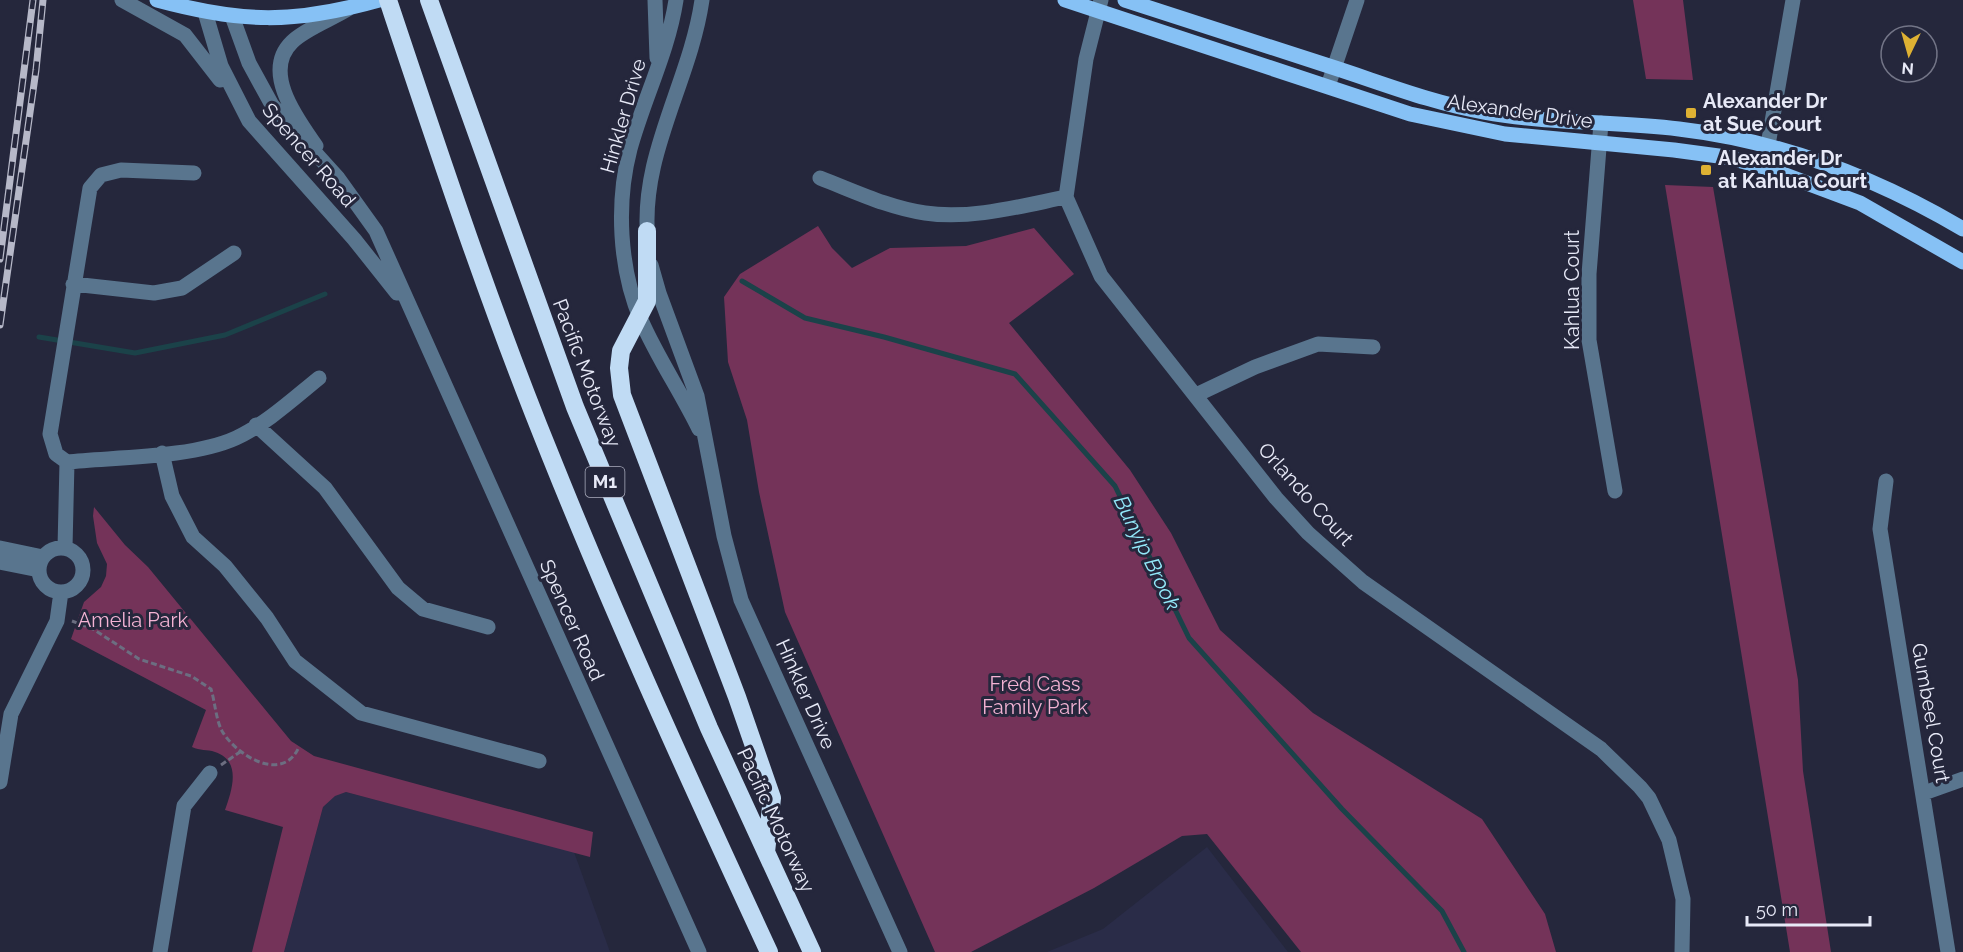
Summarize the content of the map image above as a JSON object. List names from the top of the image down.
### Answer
{
  "streets": {
    "highway": ["Pacific Motorway", "M1"],
    "main road": ["Alexander Drive"],
    "street": [
      "Hinkler Drive",
      "Spencer Road",
      "Kahlua Court",
      "Orlando Court",
      "Gumbeel Court"
    ]
  },
  "crossings": [
    ["Alexander Drive", "Kahlua Court"]
  ],
  "water": ["Bunyip Brook"],
  "parks": ["Amelia Park", "Fred Cass Family Park"],
  "places": {
    "transit": ["Alexander Dr at Sue Court", "Alexander Dr at Kahlua Court"]
  },
  "scale_bar": "50 m",
  "north": "bottom"
}
